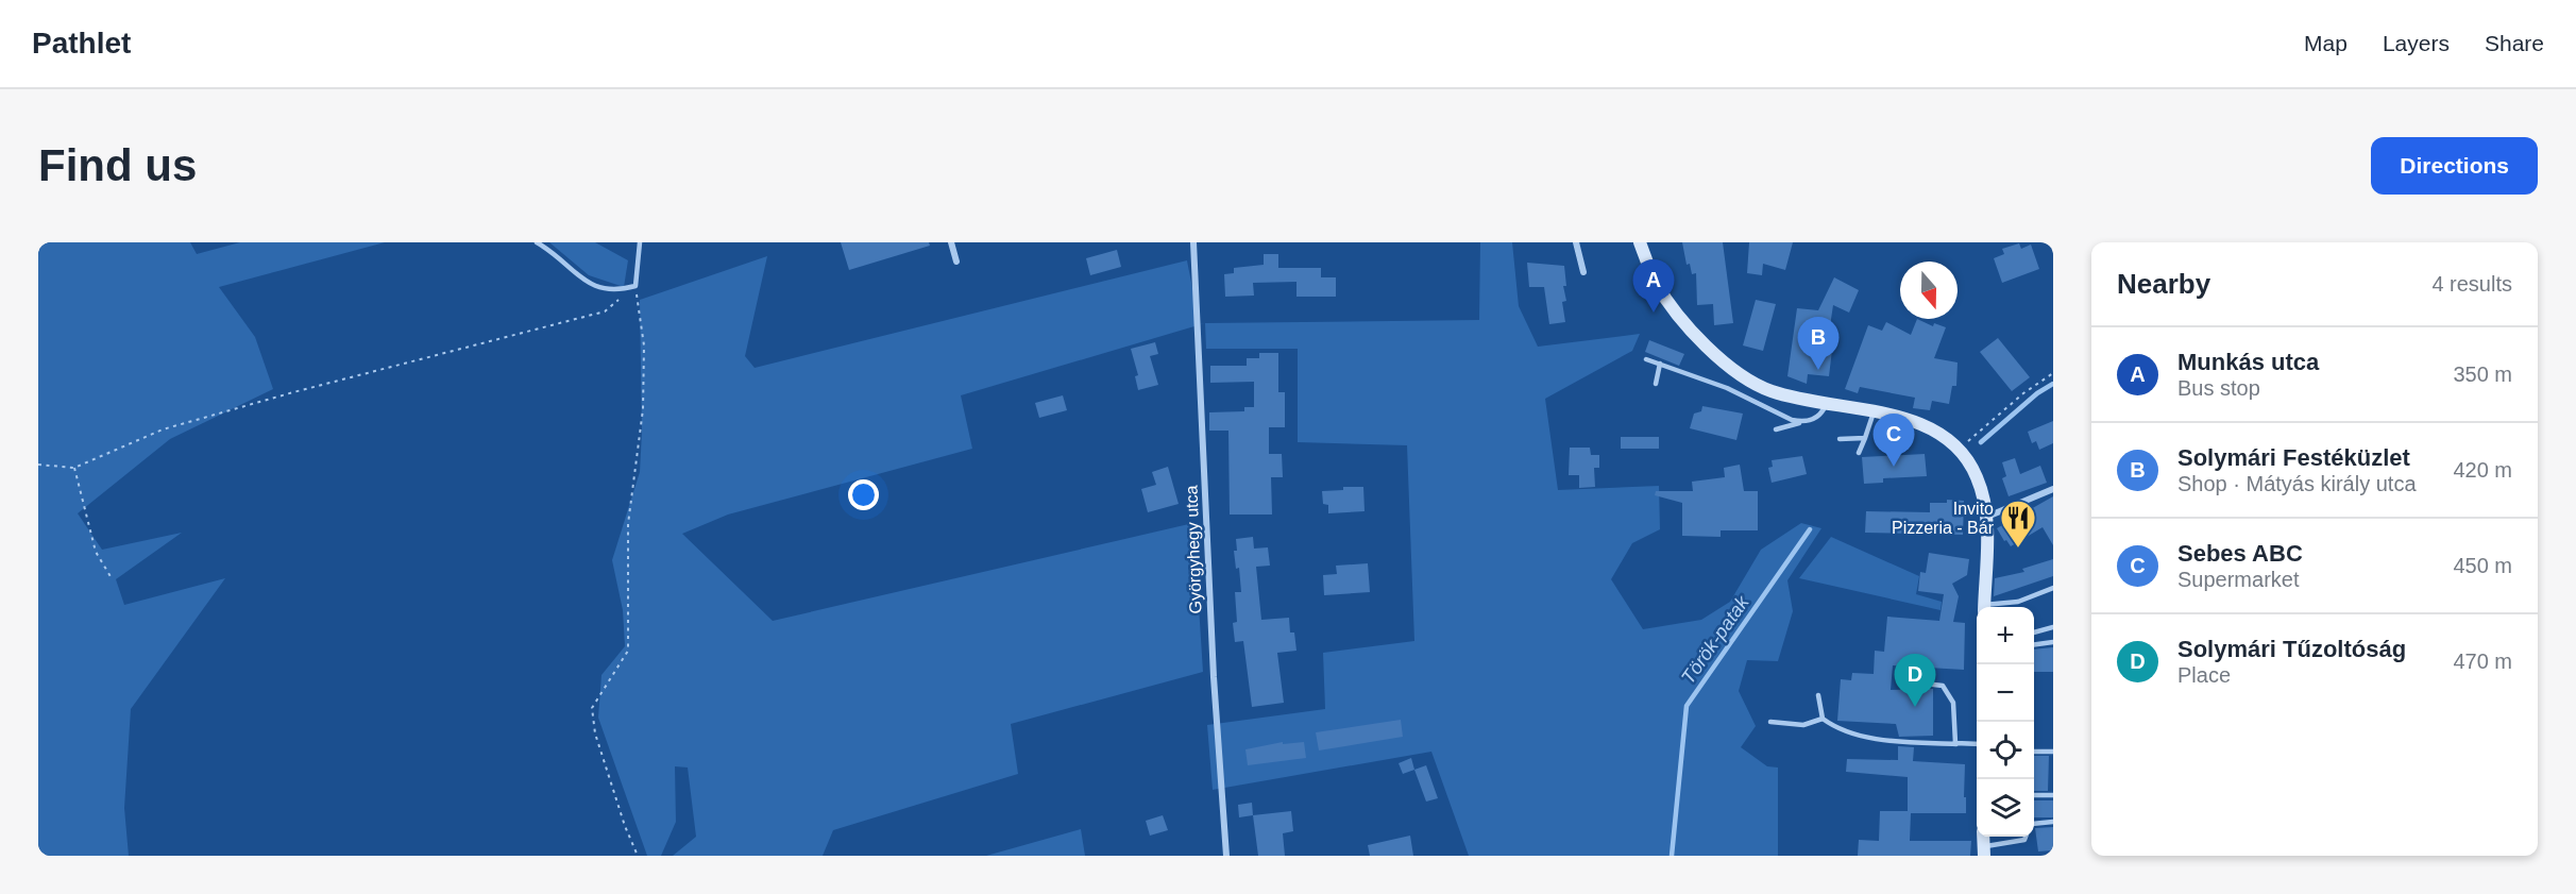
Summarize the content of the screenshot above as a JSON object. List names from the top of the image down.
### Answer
{
  "streets": {
    "street": ["Györgyhegy utca"]
  },
  "water": ["Török-patak"],
  "places": {
    "restaurant": ["Invito Pizzeria - Bár"]
  },
  "north": "bottom",
  "page": {
    "header": "Pathlet",
    "nav": ["Map", "Layers", "Share"],
    "buttons": "Directions",
    "title": "Find us",
    "heading": ["Nearby", "4 results"],
    "pins": [
      "A",
      "B",
      "C",
      "D"
    ],
    "list": [
      {
        "mark": "A",
        "name": "Munkás utca",
        "note": "Bus stop",
        "value": "350 m"
      },
      {
        "mark": "B",
        "name": "Solymári Festéküzlet",
        "note": "Shop · Mátyás király utca",
        "value": "420 m"
      },
      {
        "mark": "C",
        "name": "Sebes ABC",
        "note": "Supermarket",
        "value": "450 m"
      },
      {
        "mark": "D",
        "name": "Solymári Tűzoltóság",
        "note": "Place",
        "value": "470 m"
      }
    ],
    "map_buttons": ["+", "−"]
  }
}
